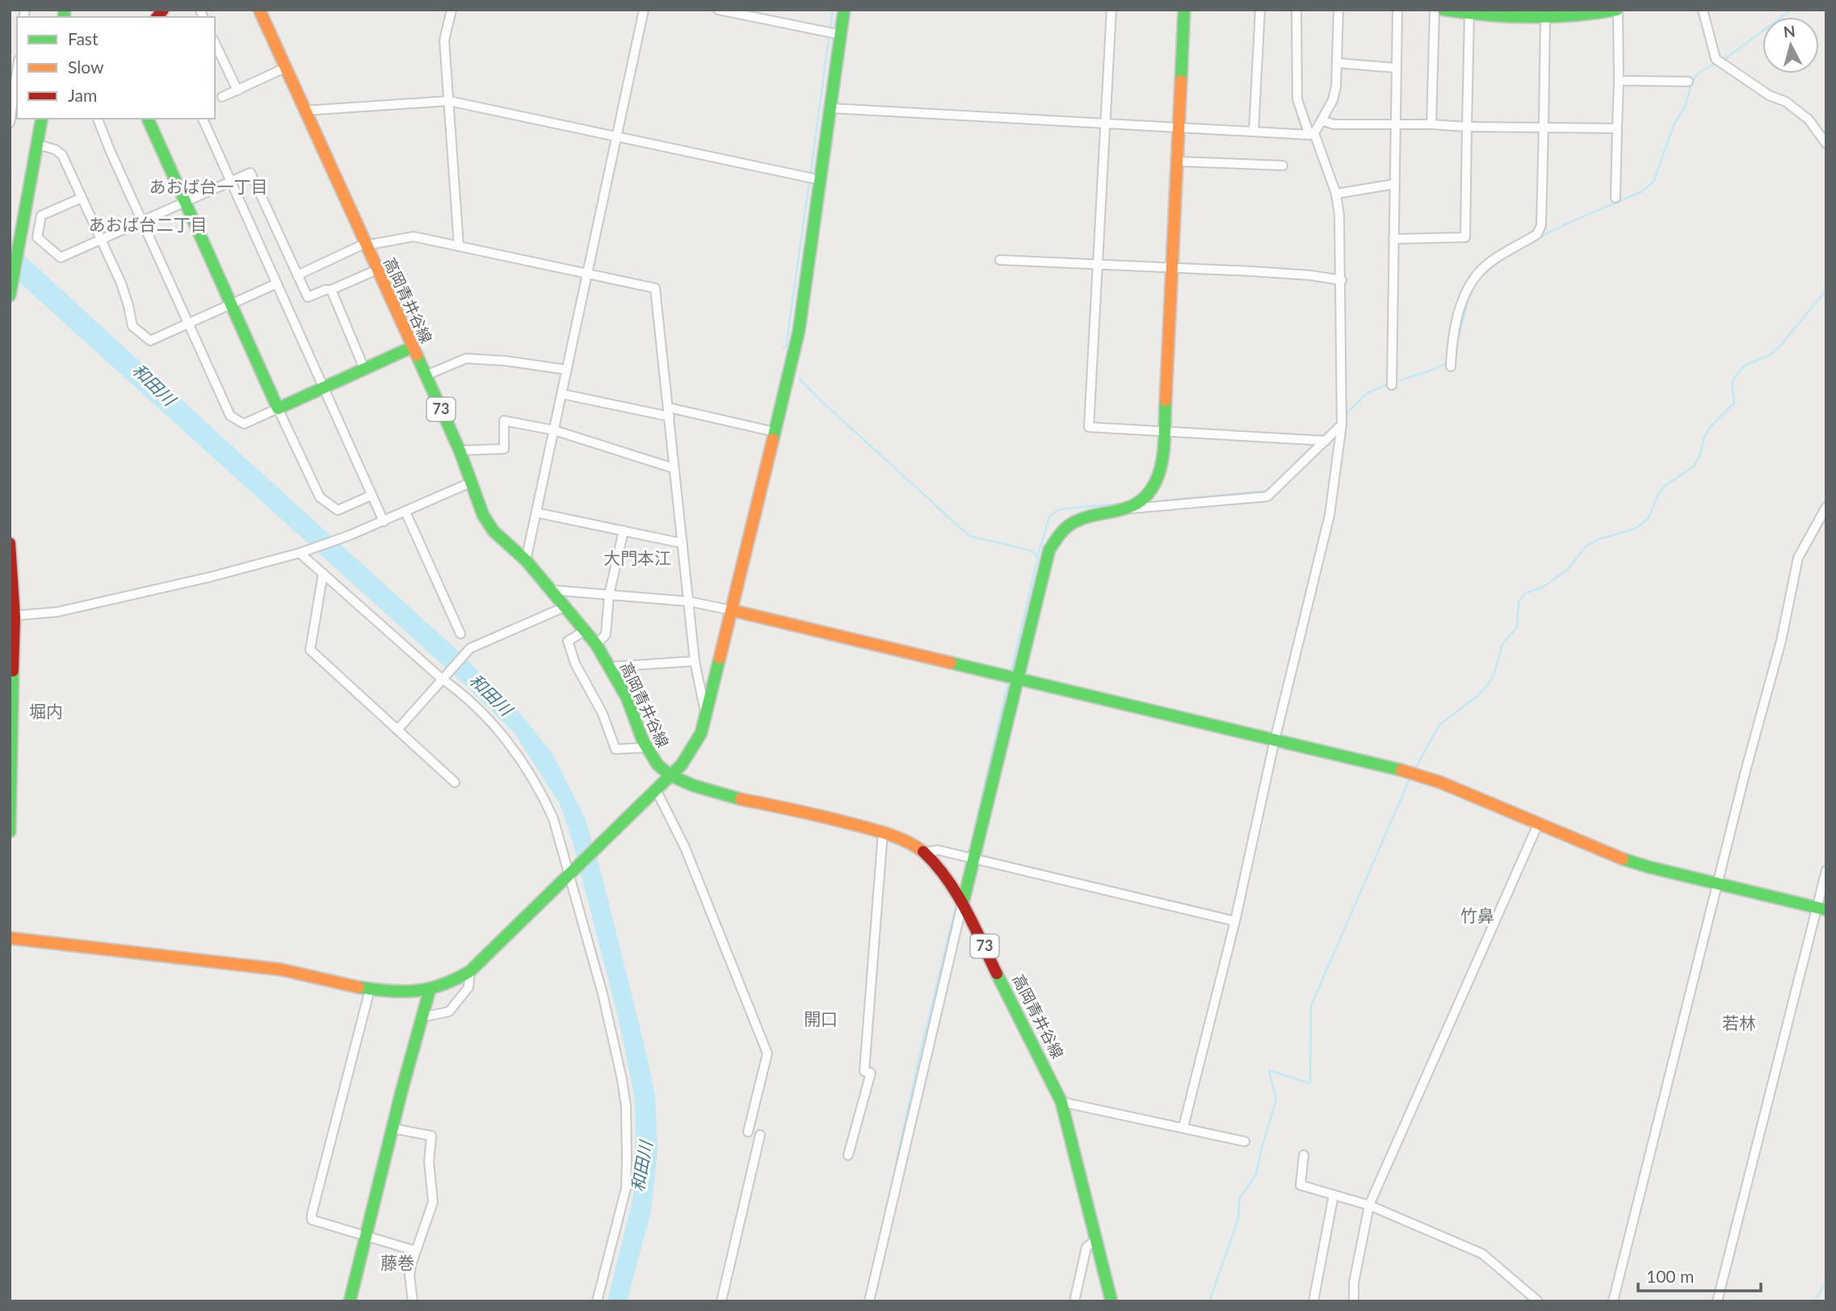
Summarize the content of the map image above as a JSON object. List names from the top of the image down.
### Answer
{
  "streets": {
    "street": ["高岡青井谷線", "73"]
  },
  "districts": [
    "あおば台一丁目",
    "あおば台二丁目",
    "大門本江",
    "堀内",
    "竹鼻",
    "開口",
    "若林",
    "藤巻"
  ],
  "water": ["和田川"],
  "legend": ["Fast", "Slow", "Jam"],
  "scale_bar": "100 m",
  "north": "top"
}
